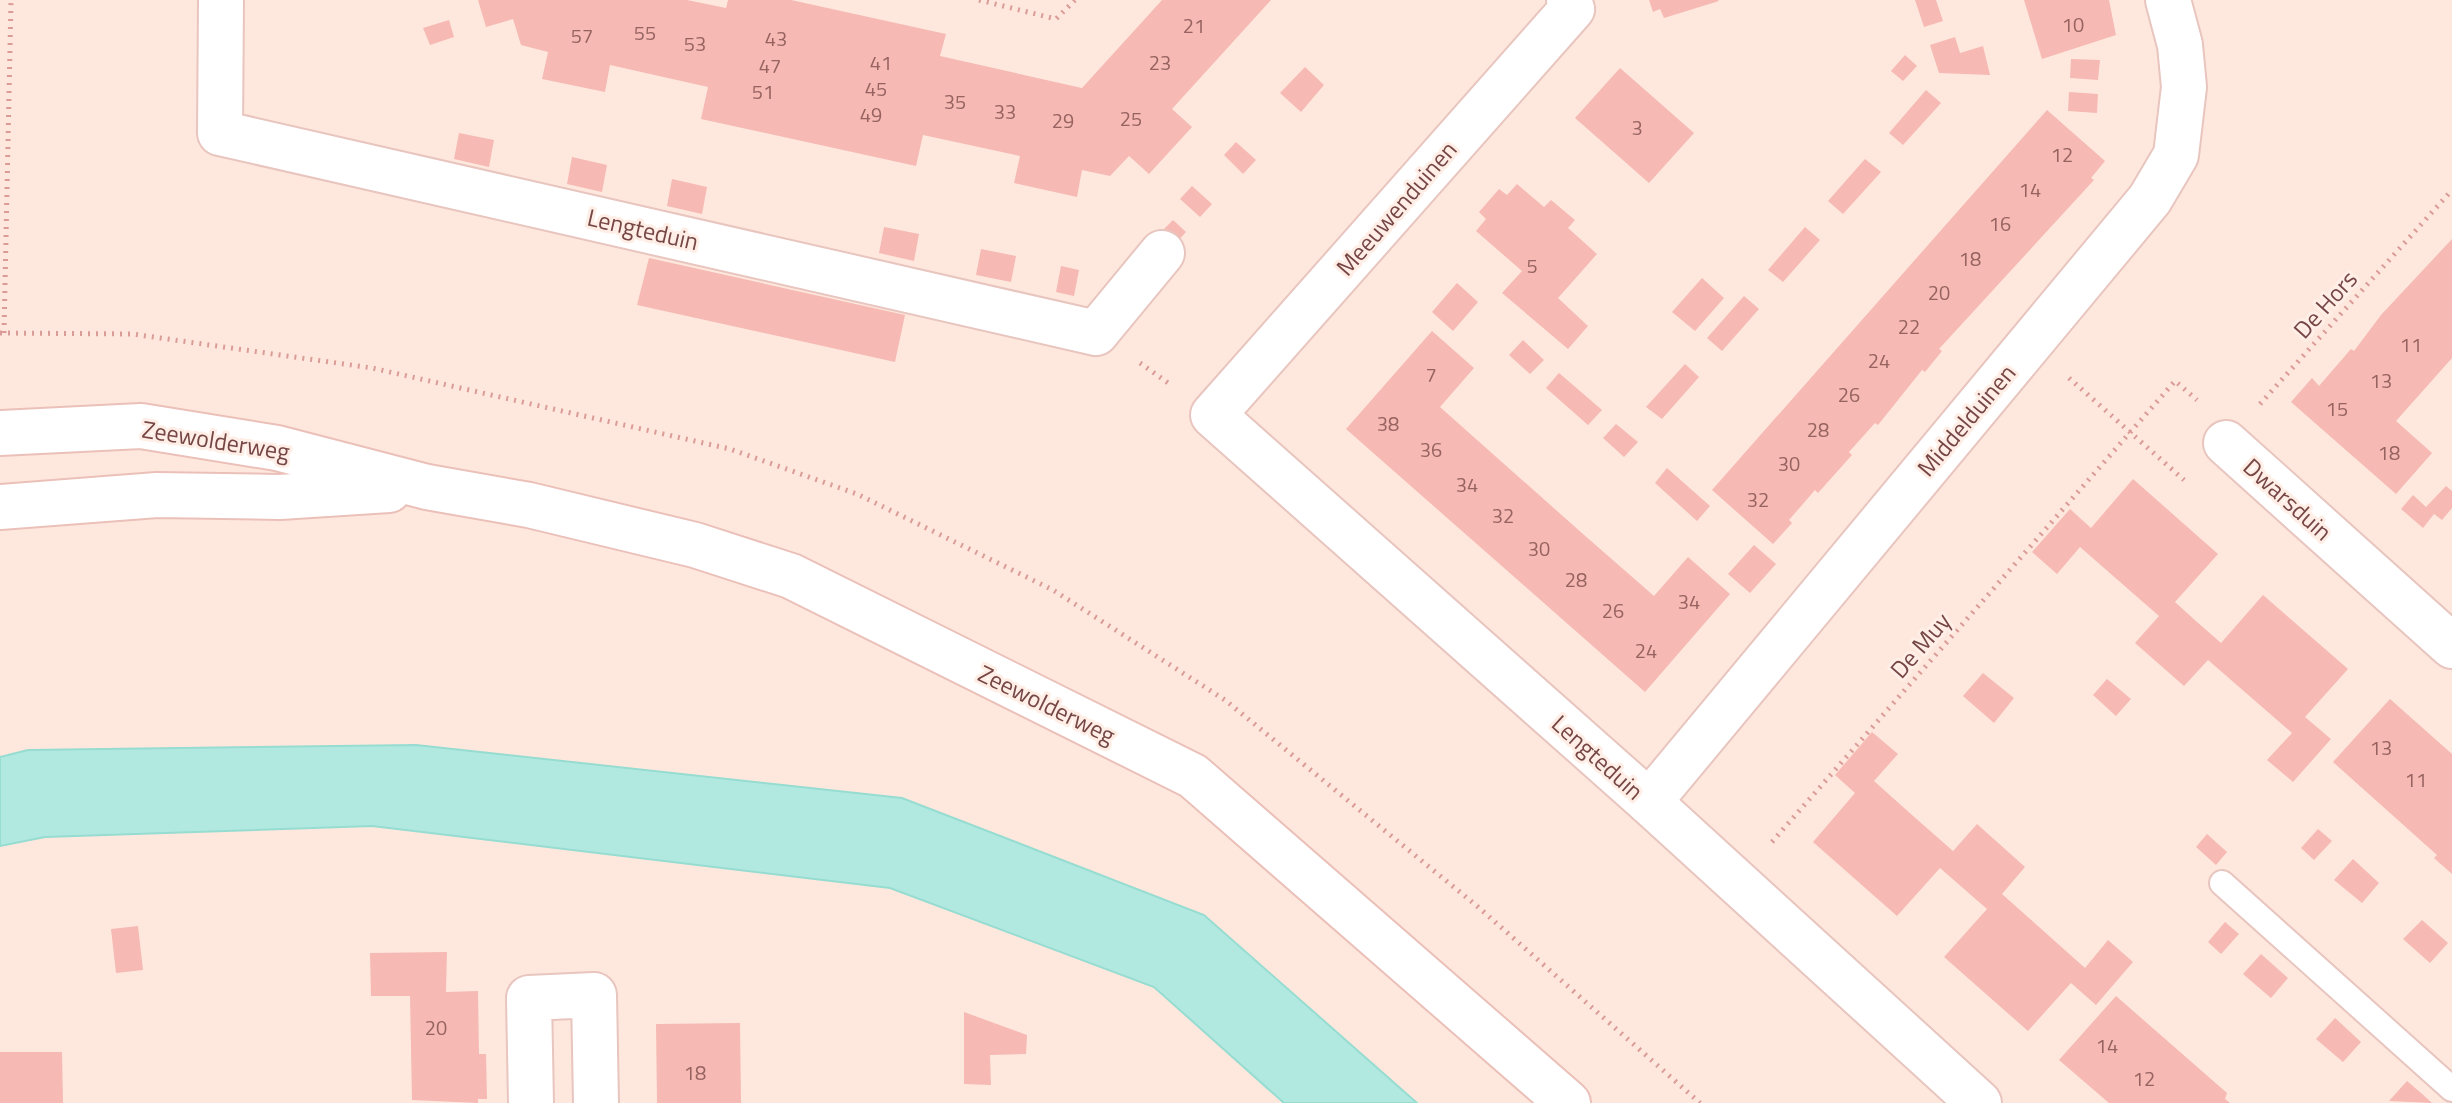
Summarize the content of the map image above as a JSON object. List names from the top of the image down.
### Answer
{
  "streets": {
    "street": [
      "Meeuwenduinen",
      "Lengteduin",
      "Middelduinen",
      "Zeewolderweg",
      "Dwarsduin"
    ],
    "path": ["De Hors", "De Muy"]
  },
  "crossings": [
    ["Meeuwenduinen", "Lengteduin"],
    ["Lengteduin", "Middelduinen"],
    ["Lengteduin", "De Muy"],
    ["De Hors", "Dwarsduin"],
    ["Middelduinen", "Dwarsduin"],
    ["Dwarsduin", "De Muy"]
  ],
  "house_numbers": [
    "10",
    "21",
    "55",
    "57",
    "43",
    "53",
    "41",
    "23",
    "47",
    "45",
    "51",
    "35",
    "33",
    "49",
    "25",
    "29",
    "3",
    "12",
    "14",
    "16",
    "18",
    "5",
    "20",
    "22",
    "11",
    "24",
    "7",
    "13",
    "26",
    "15",
    "38",
    "28",
    "36",
    "18",
    "30",
    "34",
    "32",
    "32",
    "30",
    "28",
    "34",
    "26",
    "24",
    "13",
    "11",
    "20",
    "14",
    "18",
    "12"
  ]
}
